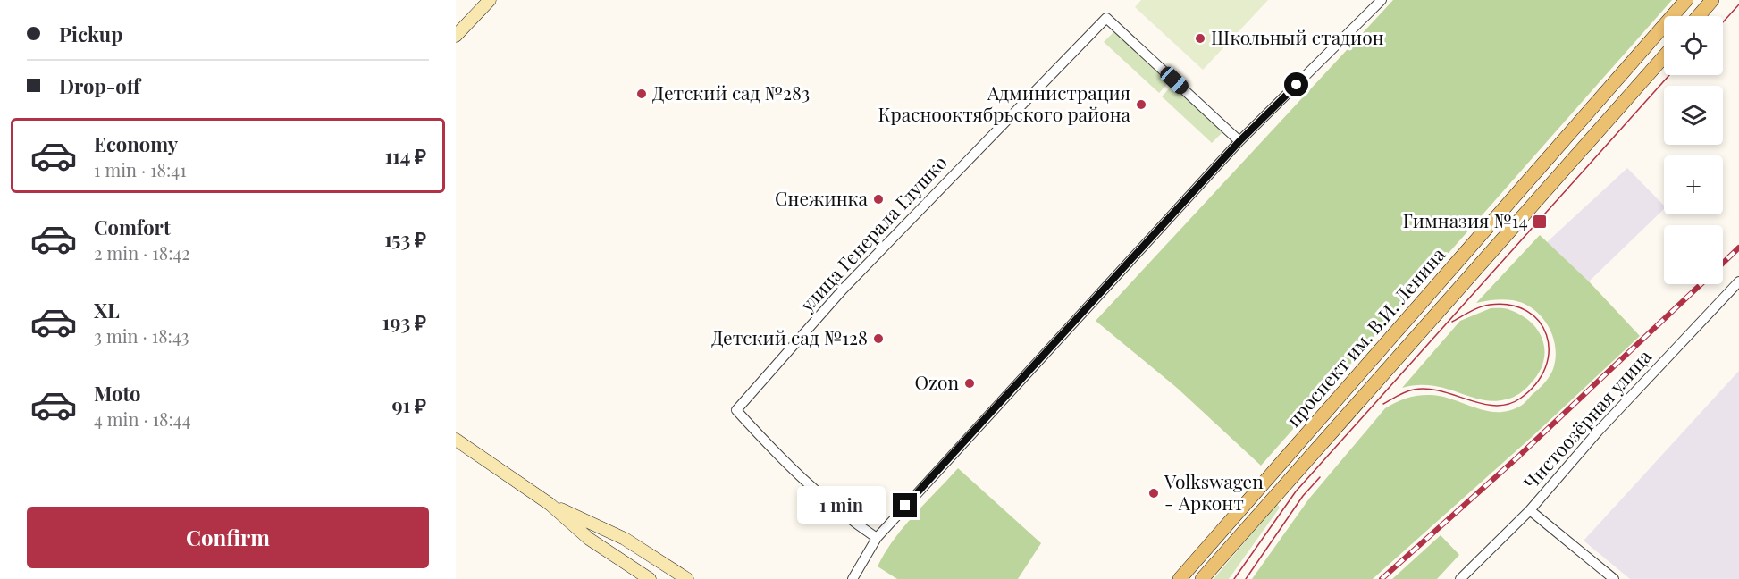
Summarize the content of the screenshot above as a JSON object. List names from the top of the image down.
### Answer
{
  "streets": {
    "main road": ["проспект им. В.И. Ленина"],
    "street": ["улица Генерала Глушко", "Чистоозёрная улица"]
  },
  "places": {
    "other": [
      "Школьный стадион",
      "Детский сад №283",
      "Администрация Краснооктябрьского района",
      "Снежинка",
      "Детский сад №128",
      "Ozon",
      "Volkswagen - Арконт"
    ],
    "transit": ["Гимназия №14"]
  },
  "page": {
    "banner": ["Pickup", "Drop-off"],
    "map_buttons": ["+", "−"],
    "list": [
      {
        "name": "Economy",
        "note": "1 min · 18:41",
        "value": "114 ₽"
      },
      {
        "name": "Comfort",
        "note": "2 min · 18:42",
        "value": "153 ₽"
      },
      {
        "name": "XL",
        "note": "3 min · 18:43",
        "value": "193 ₽"
      },
      {
        "name": "Moto",
        "note": "4 min · 18:44",
        "value": "91 ₽"
      }
    ],
    "bubble": "1 min",
    "buttons": "Confirm"
  }
}
